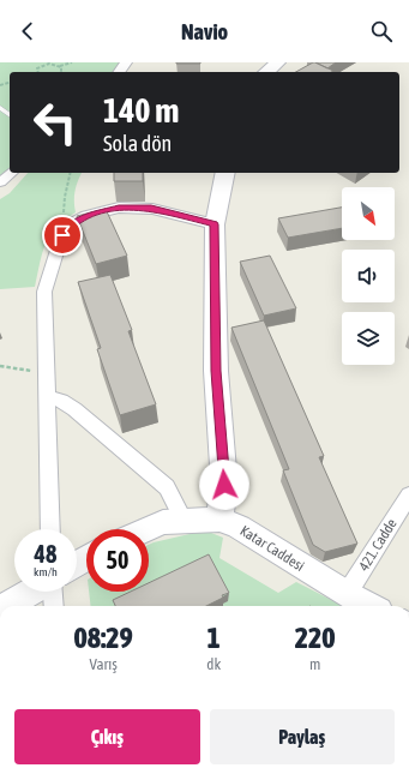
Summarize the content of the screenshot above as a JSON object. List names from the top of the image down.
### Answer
{
  "streets": {
    "main road": ["Katar Caddesi"],
    "street": ["421. Cadde"]
  },
  "crossings": [
    ["421. Cadde", "Katar Caddesi"]
  ],
  "north": "bottom right",
  "page": {
    "header": "Navio",
    "turn": ["140 m", "Sola dön"],
    "speed": "48 km/h",
    "limit": "50",
    "eta": [
      "08:29",
      "Varış",
      "1",
      "dk",
      "220",
      "m"
    ],
    "buttons": ["Çıkış", "Paylaş"]
  }
}
